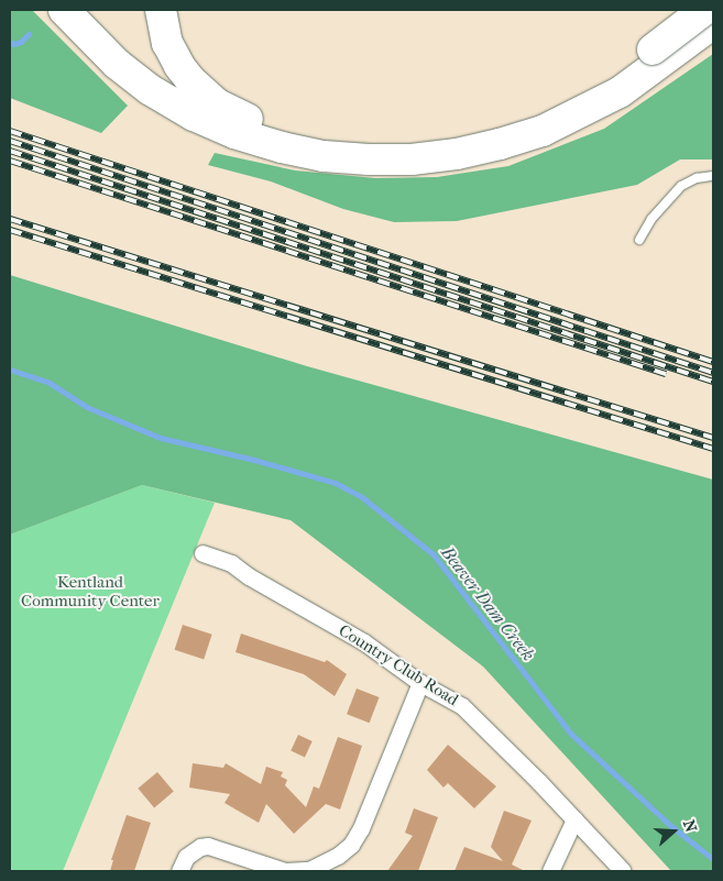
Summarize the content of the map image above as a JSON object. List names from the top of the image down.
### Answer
{
  "streets": {
    "street": ["Country Club Road"]
  },
  "water": ["Beaver Dam Creek"],
  "parks": ["Kentland Community Center"],
  "north": "right"
}
